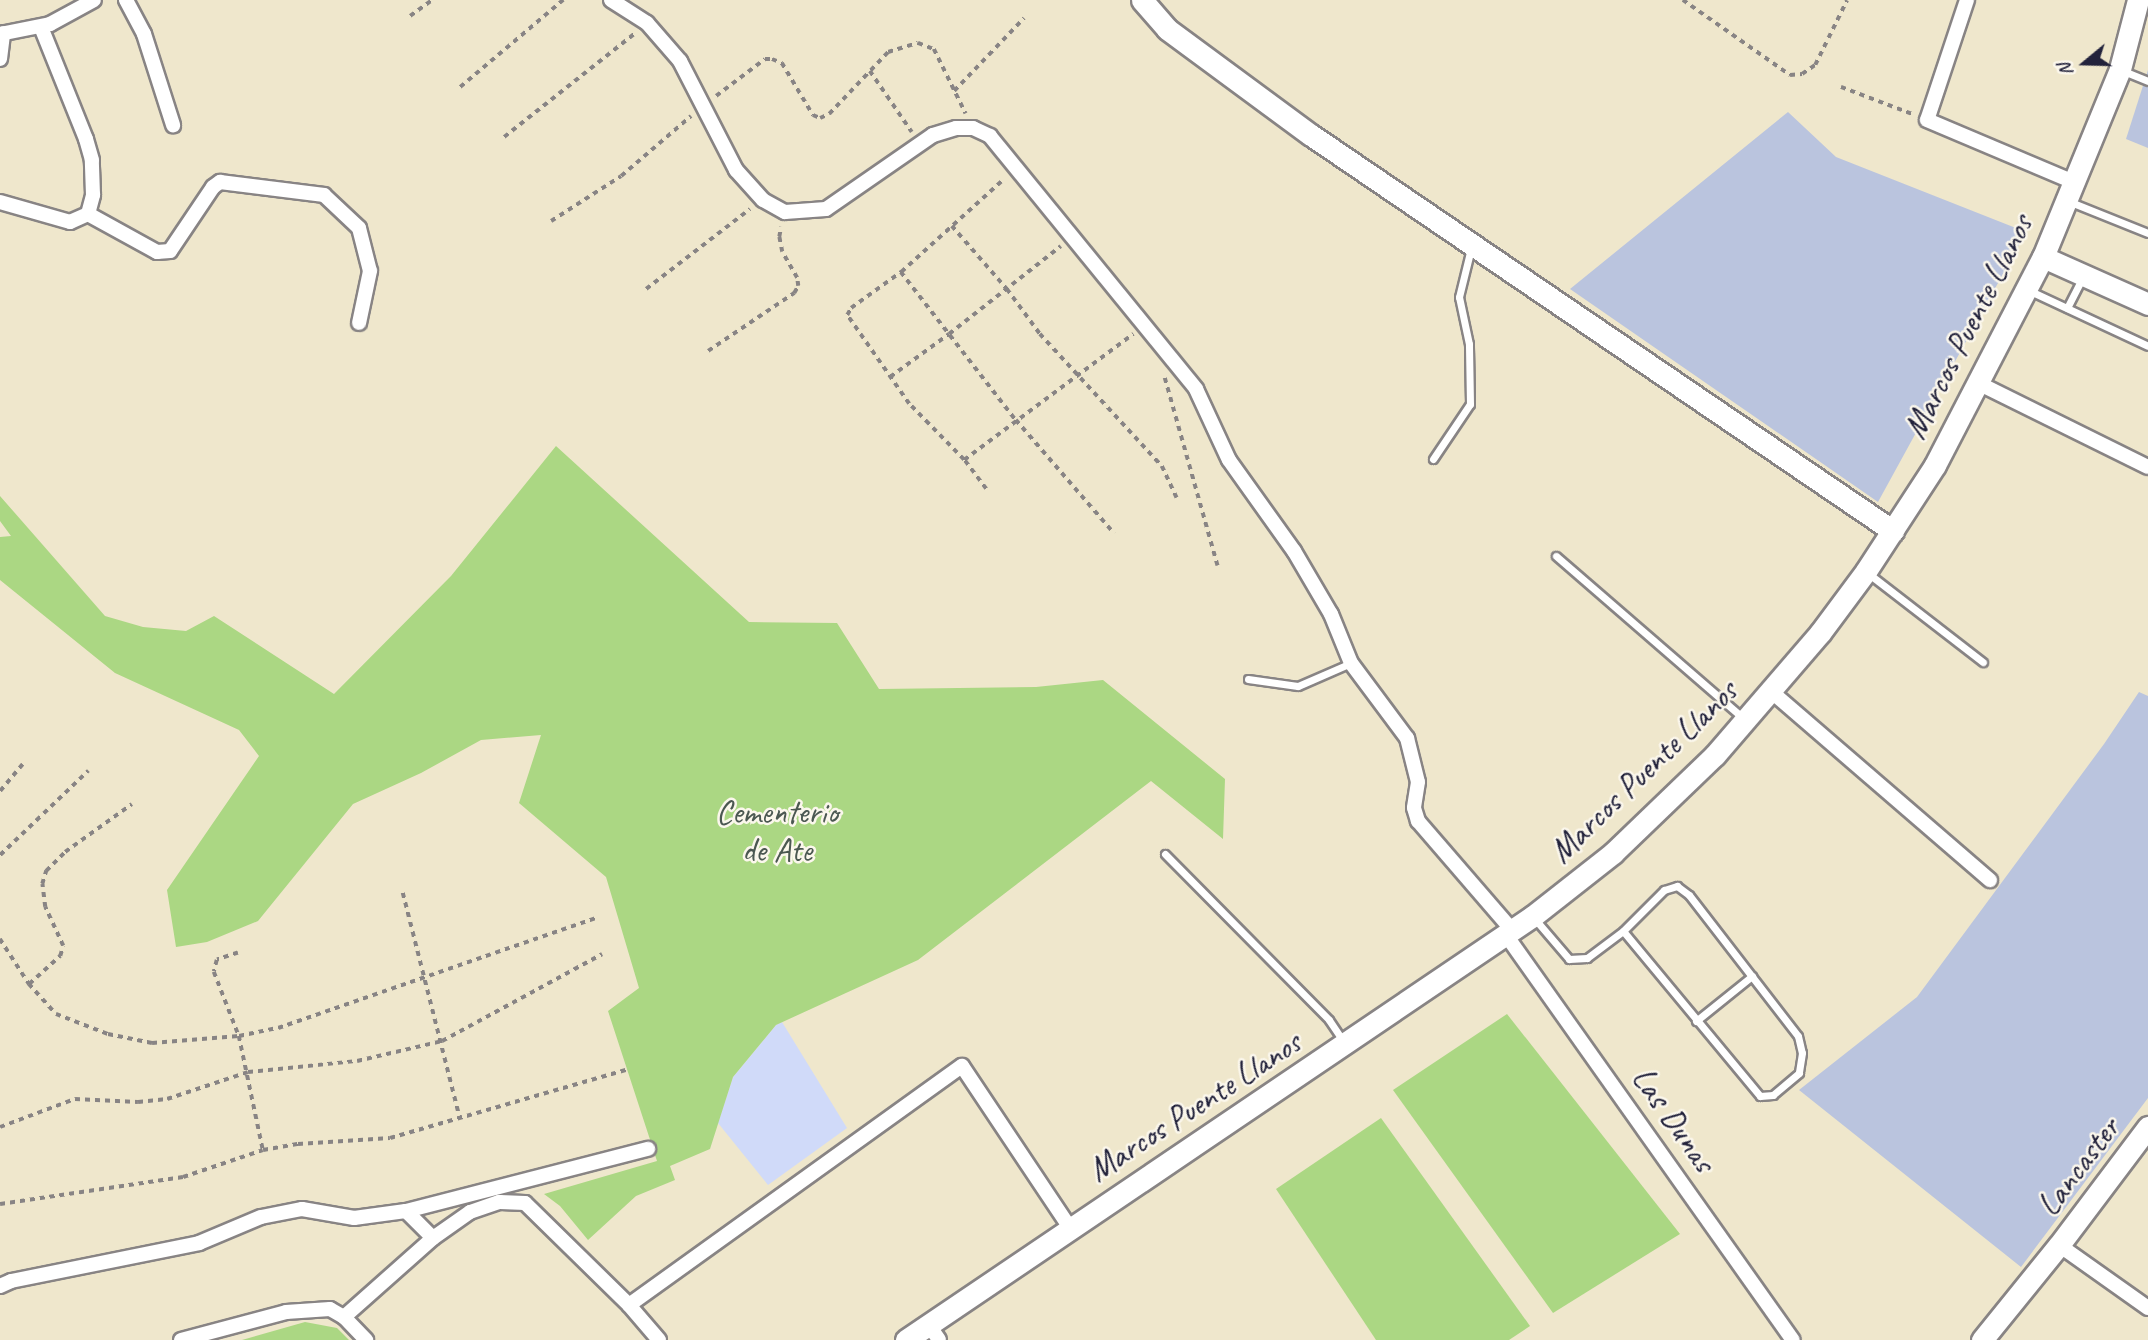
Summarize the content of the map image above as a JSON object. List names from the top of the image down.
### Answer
{
  "streets": {
    "street": ["Marcos Puente Llanos", "Las Dunas", "Lancaster"]
  },
  "crossings": [
    ["Marcos Puente Llanos", "Las Dunas"]
  ],
  "parks": ["Cementerio de Ate"],
  "north": "left"
}
